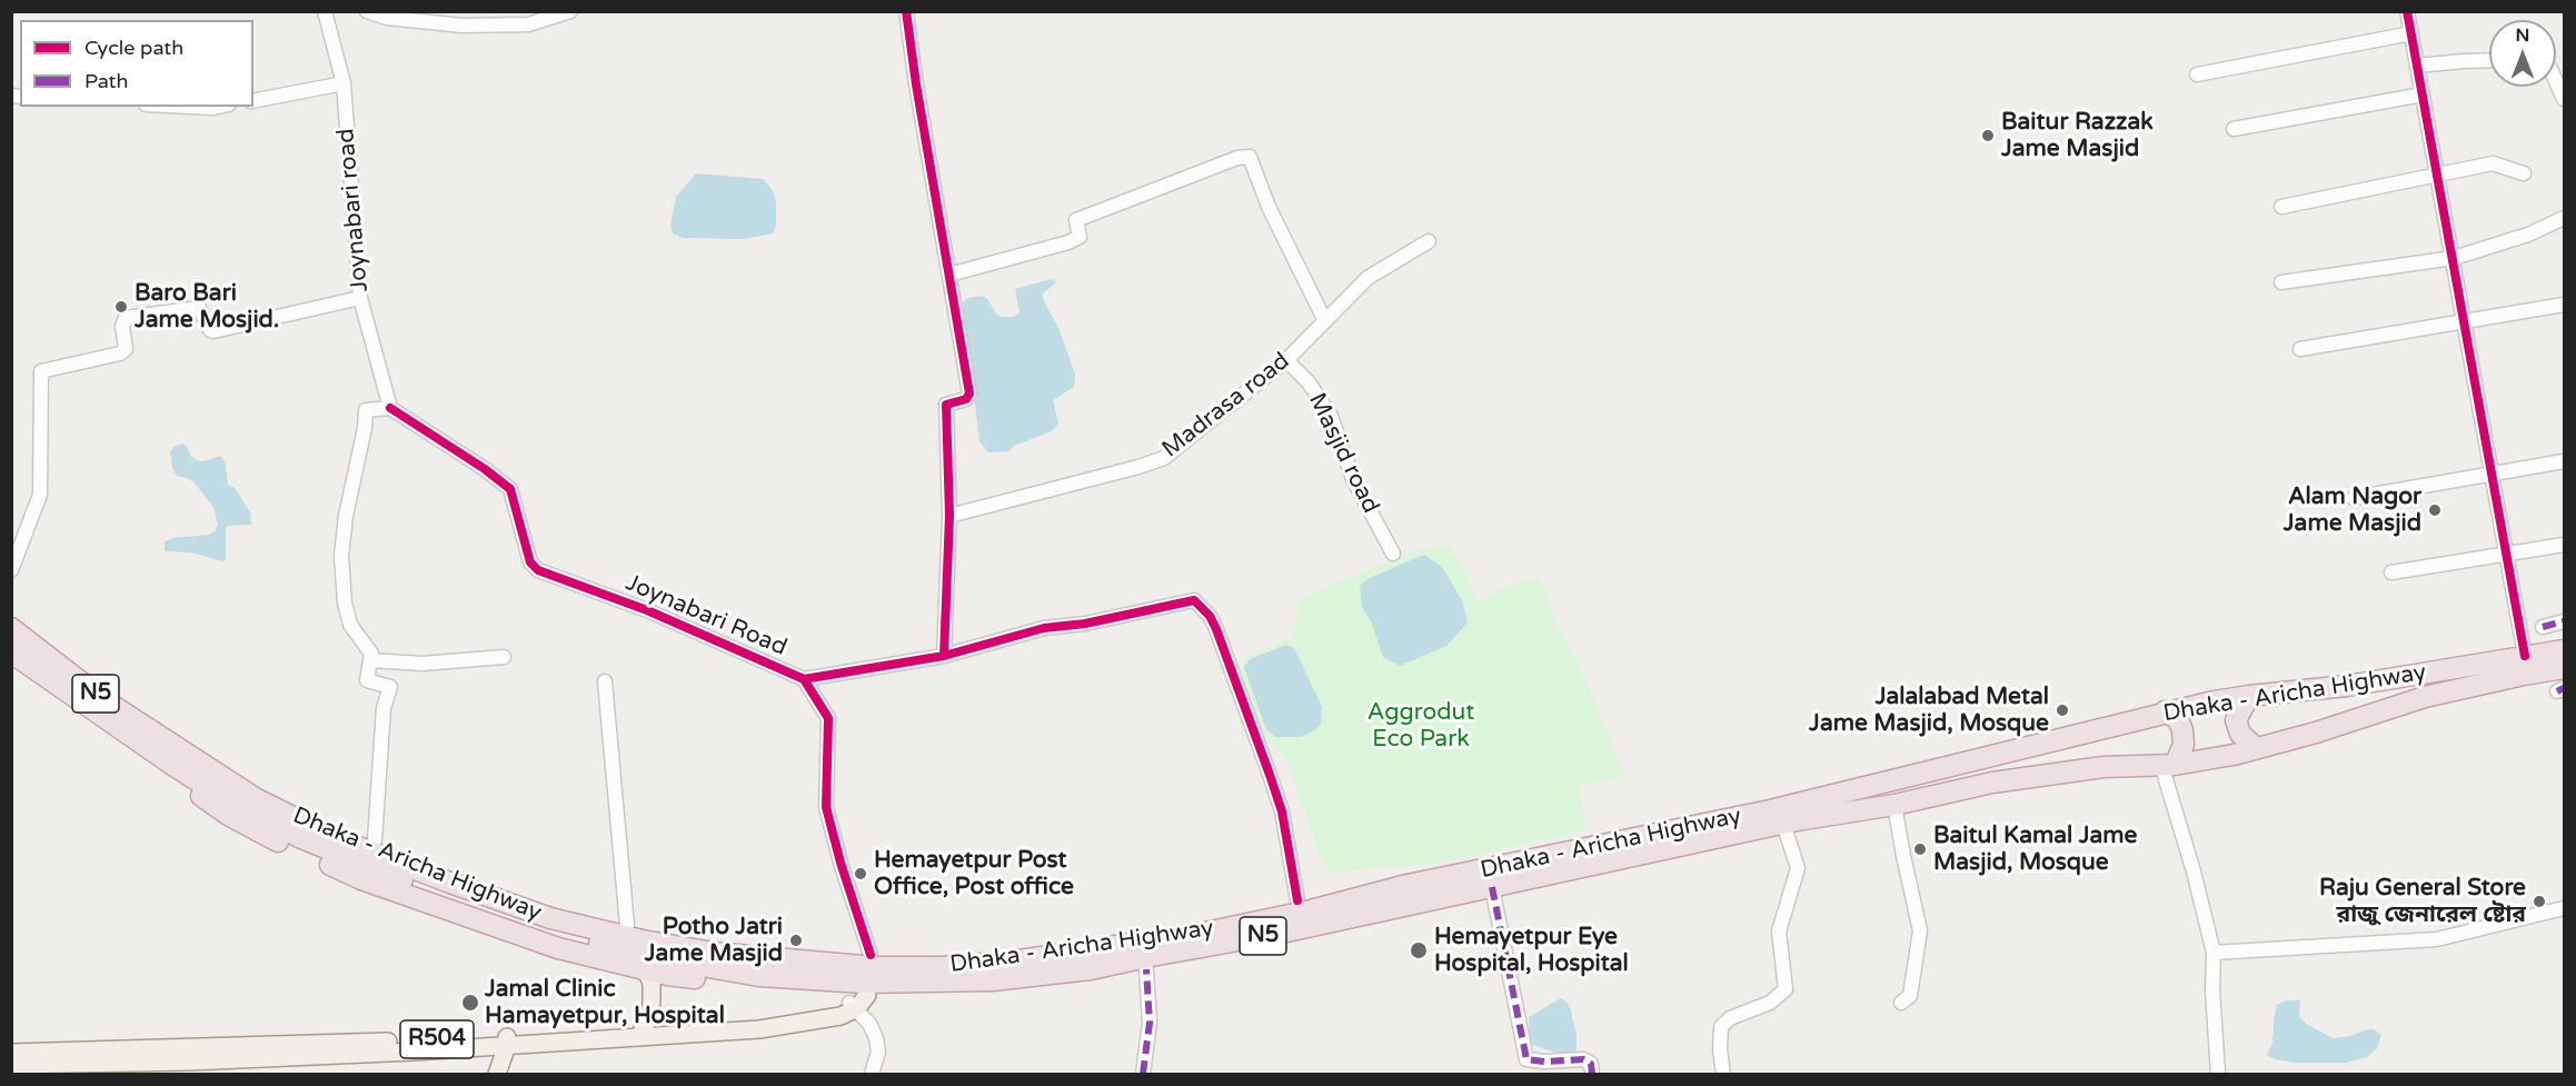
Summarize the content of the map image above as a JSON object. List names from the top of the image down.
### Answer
{
  "streets": {
    "highway": ["N5", "Dhaka - Aricha Highway"],
    "main road": ["R504"],
    "street": [
      "Joynabari road",
      "Madrasa road",
      "Masjid road",
      "Joynabari Road"
    ]
  },
  "crossings": [
    ["Joynabari road", "Joynabari Road"],
    ["Madrasa road", "Masjid road"]
  ],
  "parks": ["Aggrodut Eco Park"],
  "places": [
    "Baitur Razzak Jame Masjid",
    "Baro Bari Jame Mosjid.",
    "Alam Nagor Jame Masjid",
    "Jalalabad Metal Jame Masjid, Mosque",
    "Baitul Kamal Jame Masjid, Mosque",
    "Hemayetpur Post Office, Post office",
    "Raju General Store রাজু জেনারেল ষ্টোর",
    "Potho Jatri Jame Masjid",
    "Hemayetpur Eye Hospital, Hospital",
    "Jamal Clinic Hamayetpur, Hospital"
  ],
  "legend": ["Cycle path", "Path"],
  "north": "top"
}
